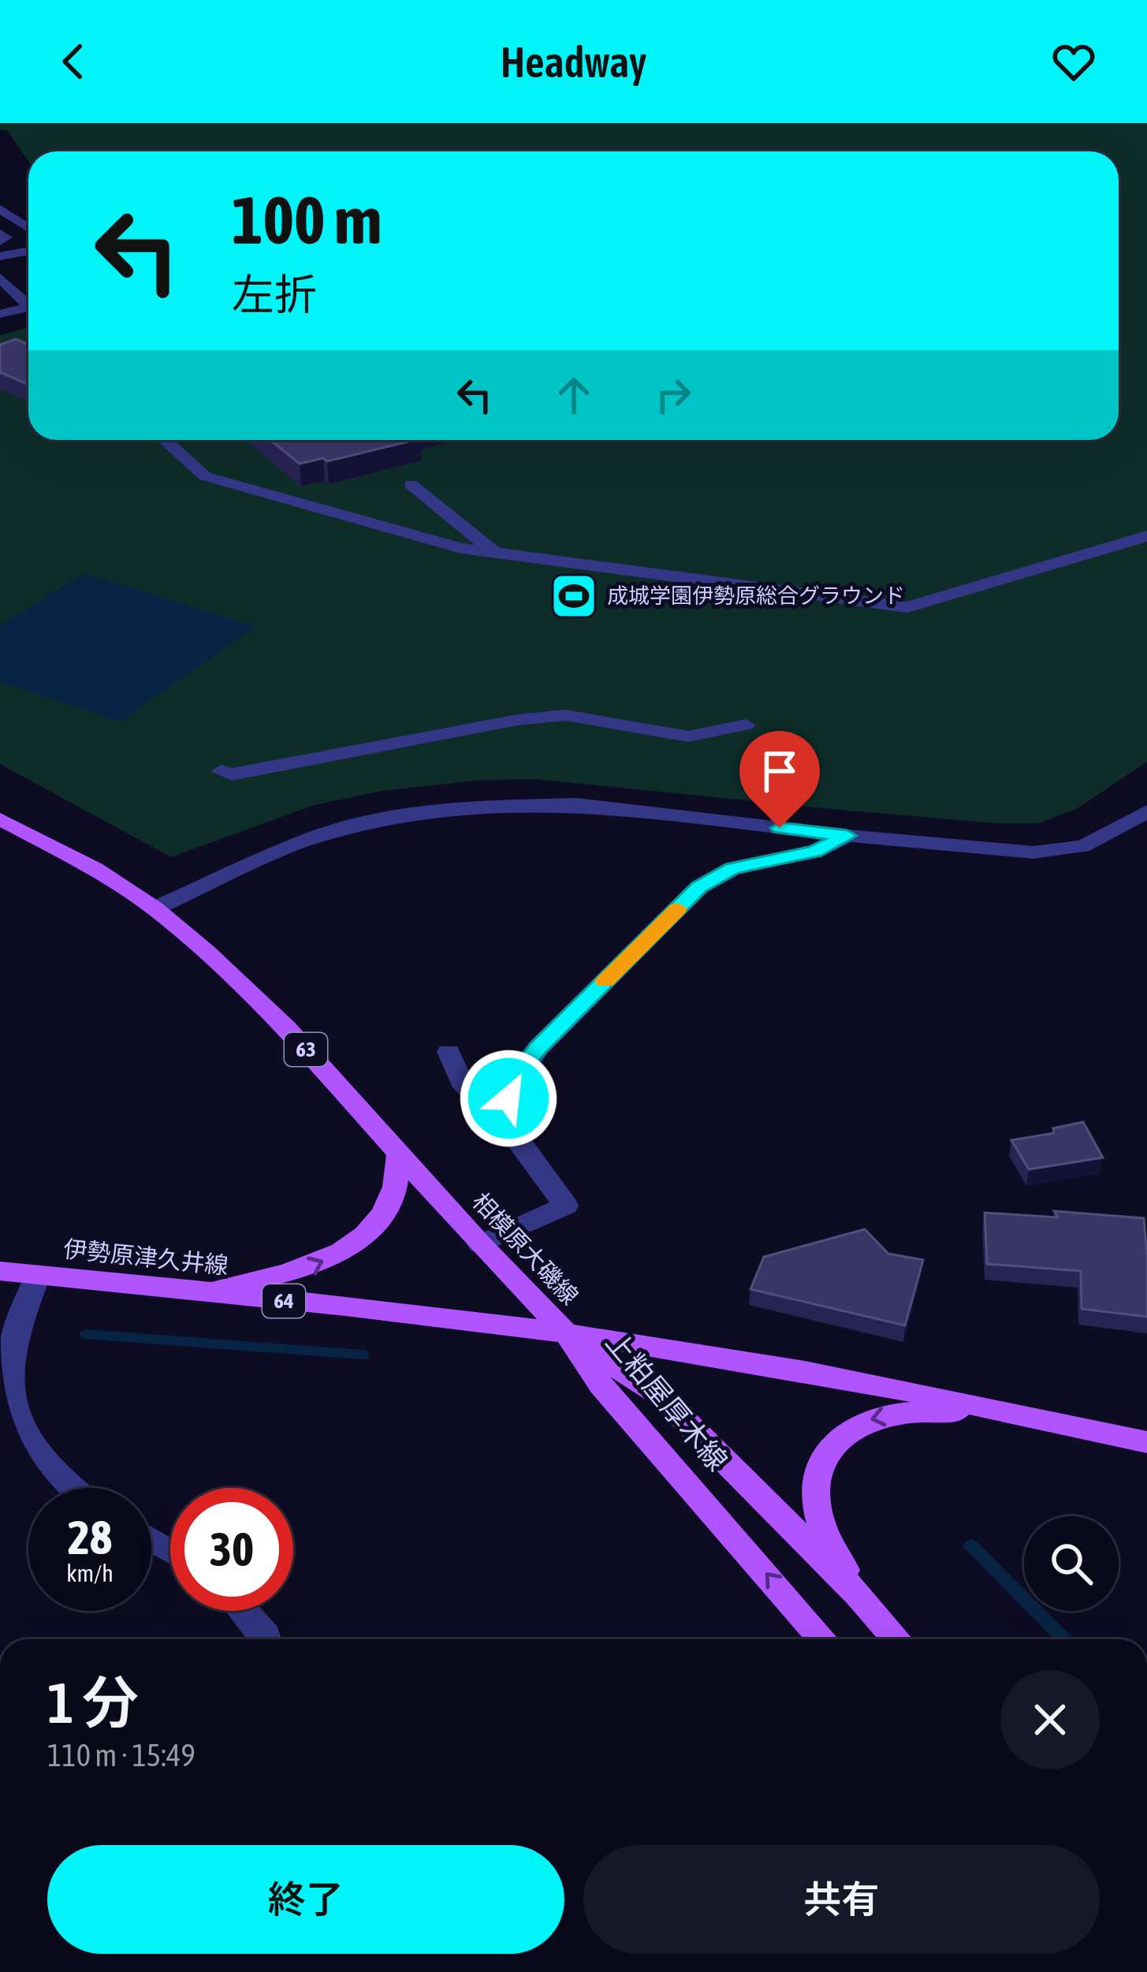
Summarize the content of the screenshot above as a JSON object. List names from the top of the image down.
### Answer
{
  "streets": {
    "main road": [
      "63",
      "相模原大磯線",
      "伊勢原津久井線",
      "64",
      "上粕屋厚木線"
    ]
  },
  "crossings": [
    ["相模原大磯線", "伊勢原津久井線"],
    ["相模原大磯線", "上粕屋厚木線"],
    ["伊勢原津久井線", "上粕屋厚木線"]
  ],
  "places": {
    "sports": ["成城学園伊勢原総合グラウンド"]
  },
  "page": {
    "header": "Headway",
    "turn": ["100 m", "左折"],
    "speed": "28 km/h",
    "limit": "30",
    "heading": ["1 分", "110 m · 15:49"],
    "buttons": ["終了", "共有"]
  }
}
